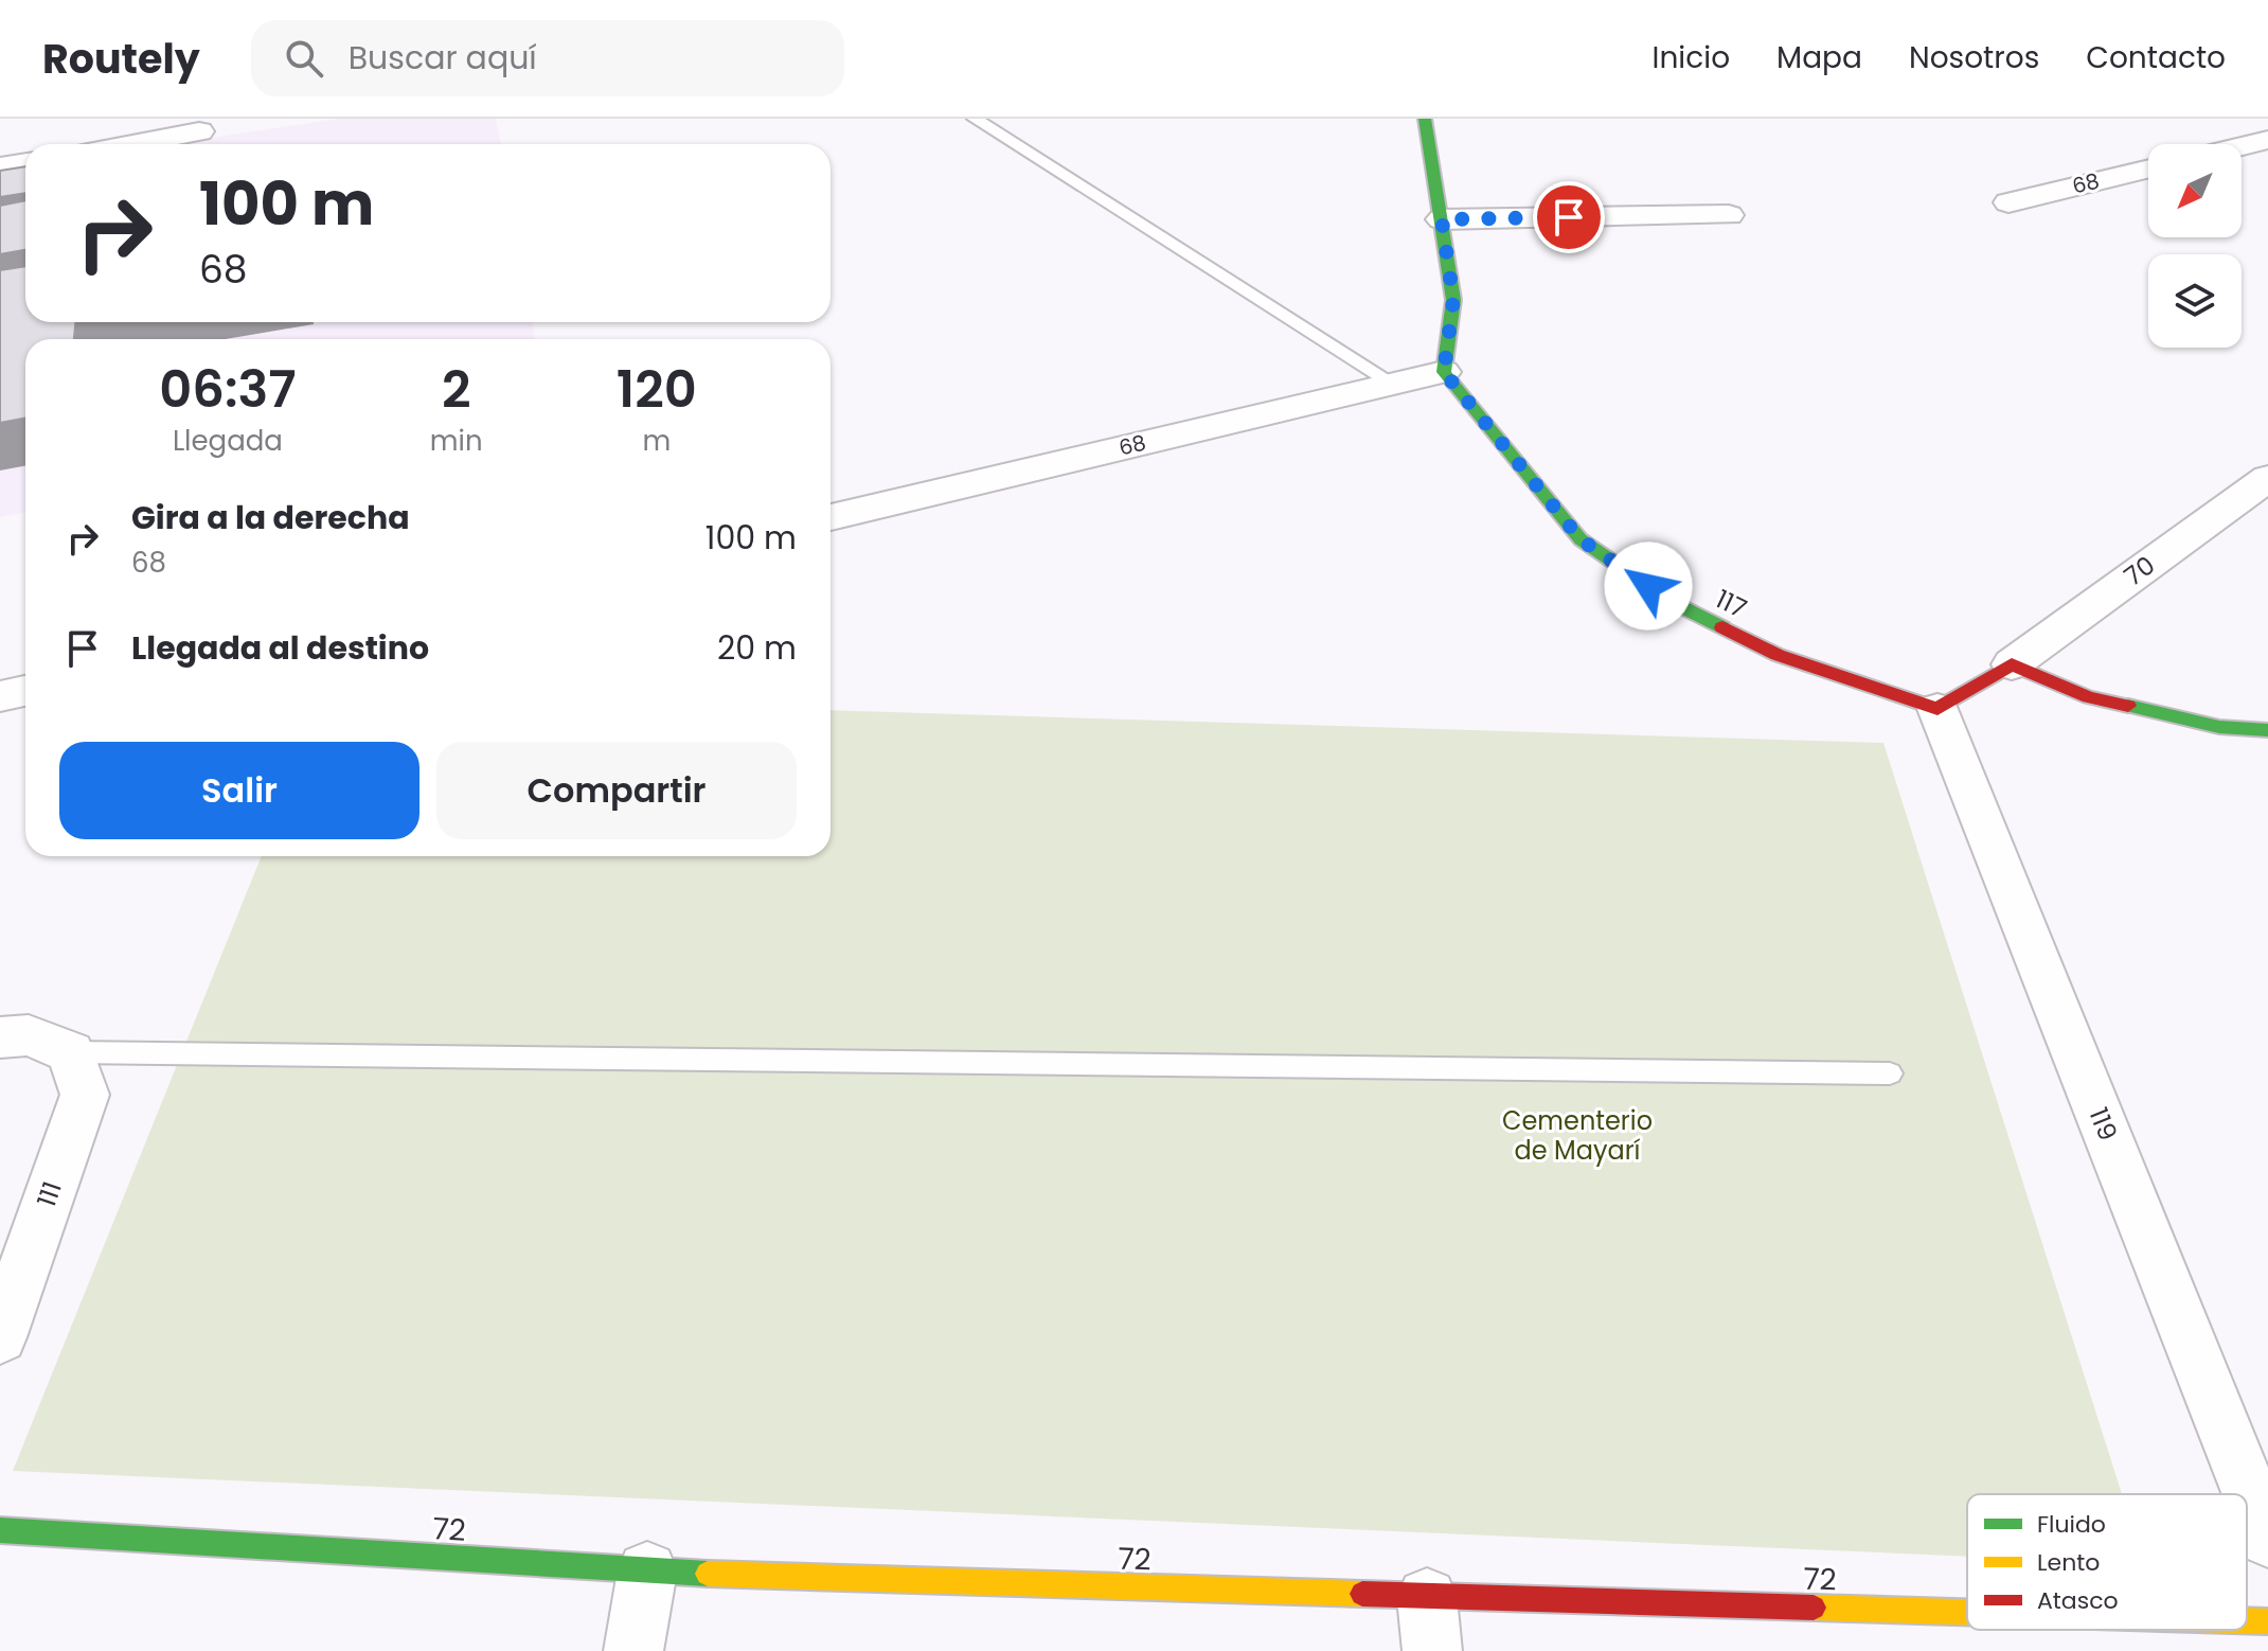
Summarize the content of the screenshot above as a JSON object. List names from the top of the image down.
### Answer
{
  "streets": {
    "street": [
      "68",
      "70",
      "117",
      "119",
      "111",
      "72"
    ]
  },
  "crossings": [
    ["68", "117"],
    ["117", "119"]
  ],
  "parks": ["Cementerio de Mayarí"],
  "legend": ["Fluido", "Lento", "Atasco"],
  "north": "bottom left",
  "page": {
    "header": "Routely",
    "search": "Buscar aquí",
    "nav": [
      "Inicio",
      "Mapa",
      "Nosotros",
      "Contacto"
    ],
    "turn": ["100 m", "68"],
    "eta": [
      "06:37",
      "Llegada",
      "2",
      "min",
      "120",
      "m"
    ],
    "list": [
      {
        "name": "Gira a la derecha",
        "note": "68",
        "value": "100 m"
      },
      {
        "name": "Llegada al destino",
        "value": "20 m"
      }
    ],
    "buttons": ["Salir", "Compartir"]
  }
}
